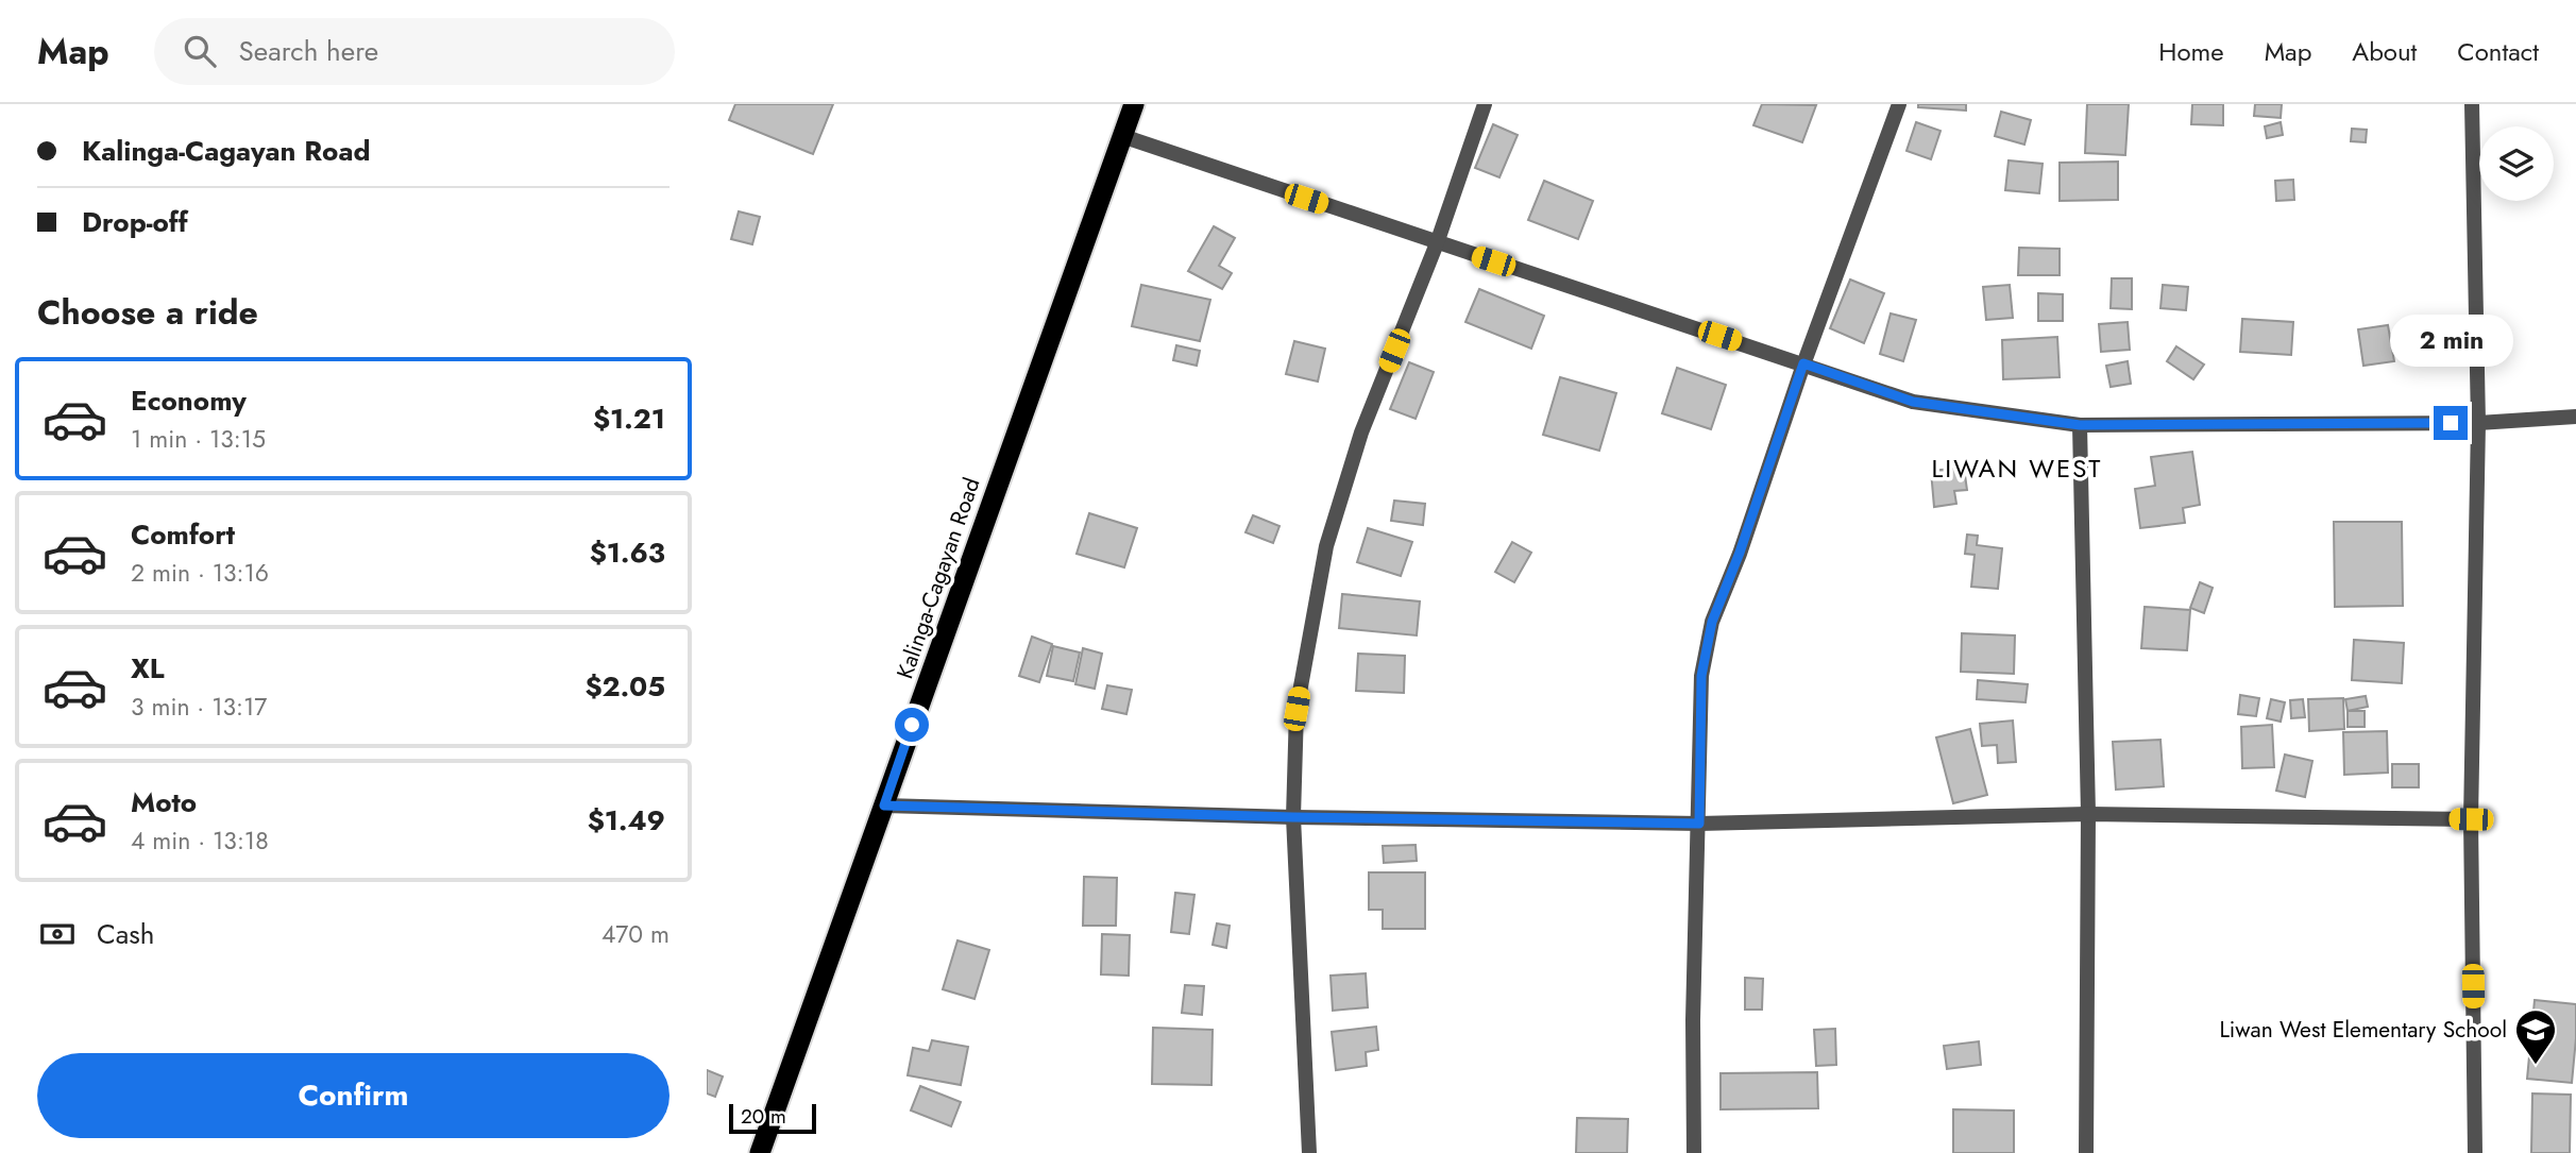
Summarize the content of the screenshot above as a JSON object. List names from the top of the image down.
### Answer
{
  "streets": {
    "highway": ["Kalinga-Cagayan Road"]
  },
  "districts": ["LIWAN WEST"],
  "places": {
    "school or university": ["Liwan West Elementary School"]
  },
  "scale_bar": "20 m",
  "page": {
    "header": "Map",
    "search": "Search here",
    "nav": [
      "Home",
      "Map",
      "About",
      "Contact"
    ],
    "banner": ["Kalinga-Cagayan Road", "Drop-off"],
    "heading": "Choose a ride",
    "bubble": "2 min",
    "list": [
      {
        "name": "Economy",
        "note": "1 min · 13:15",
        "value": "$1.21"
      },
      {
        "name": "Comfort",
        "note": "2 min · 13:16",
        "value": "$1.63"
      },
      {
        "name": "XL",
        "note": "3 min · 13:17",
        "value": "$2.05"
      },
      {
        "name": "Moto",
        "note": "4 min · 13:18",
        "value": "$1.49"
      }
    ],
    "pay": ["Cash", "470 m"],
    "buttons": "Confirm",
    "scale": "20 m"
  }
}
